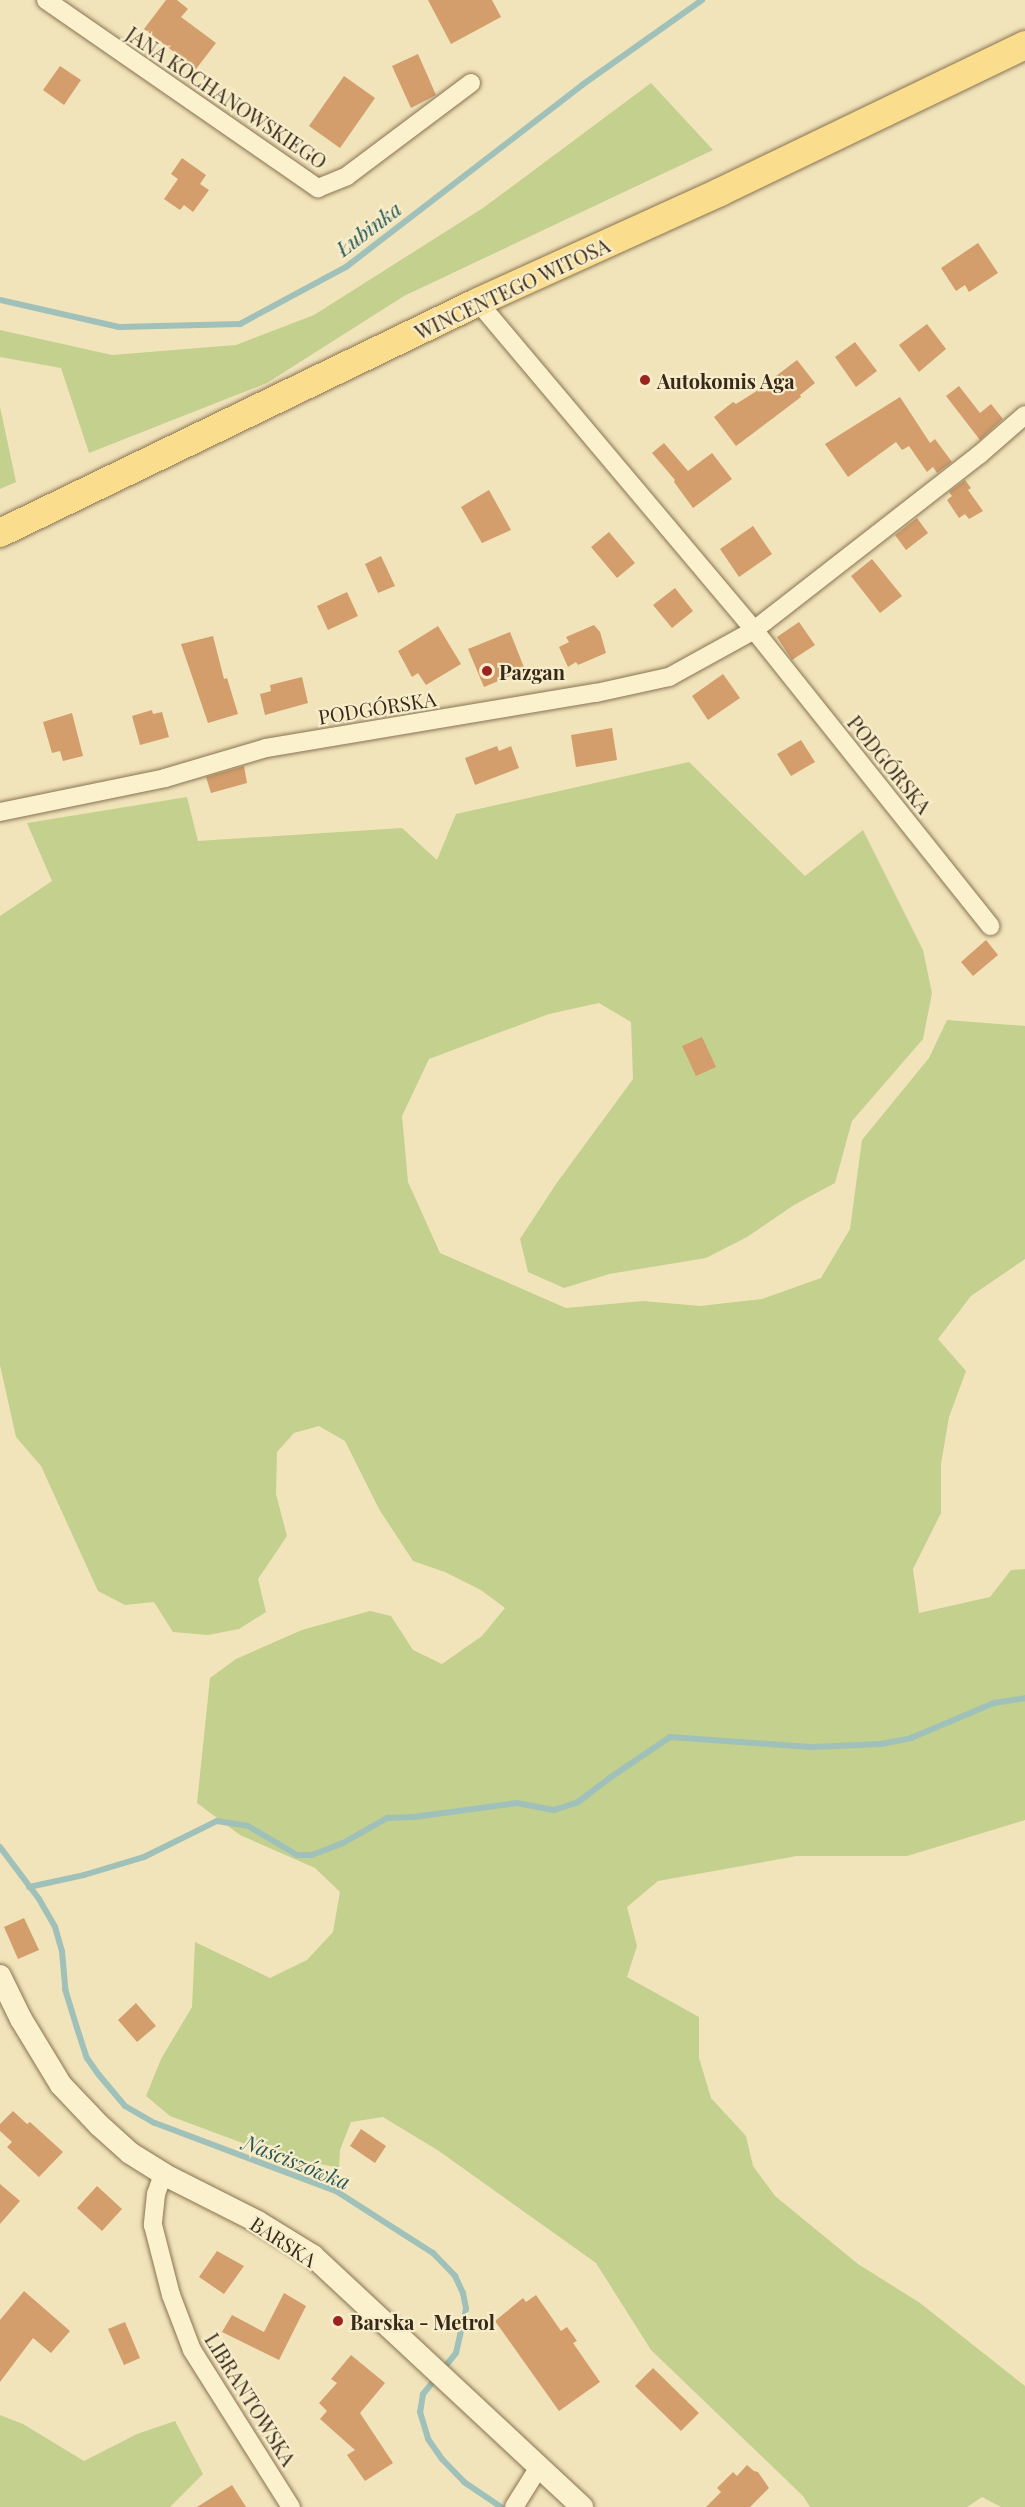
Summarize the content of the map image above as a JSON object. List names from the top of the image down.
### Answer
{
  "streets": {
    "main road": ["WINCENTEGO WITOSA"],
    "street": [
      "JANA KOCHANOWSKIEGO",
      "PODGÓRSKA",
      "BARSKA",
      "LIBRANTOWSKA"
    ]
  },
  "crossings": [
    ["WINCENTEGO WITOSA", "PODGÓRSKA"],
    ["BARSKA", "LIBRANTOWSKA"]
  ],
  "water": ["Łubinka", "Naściszówka"],
  "places": ["Autokomis Aga", "Pazgan", "Barska - Metrol"]
}
